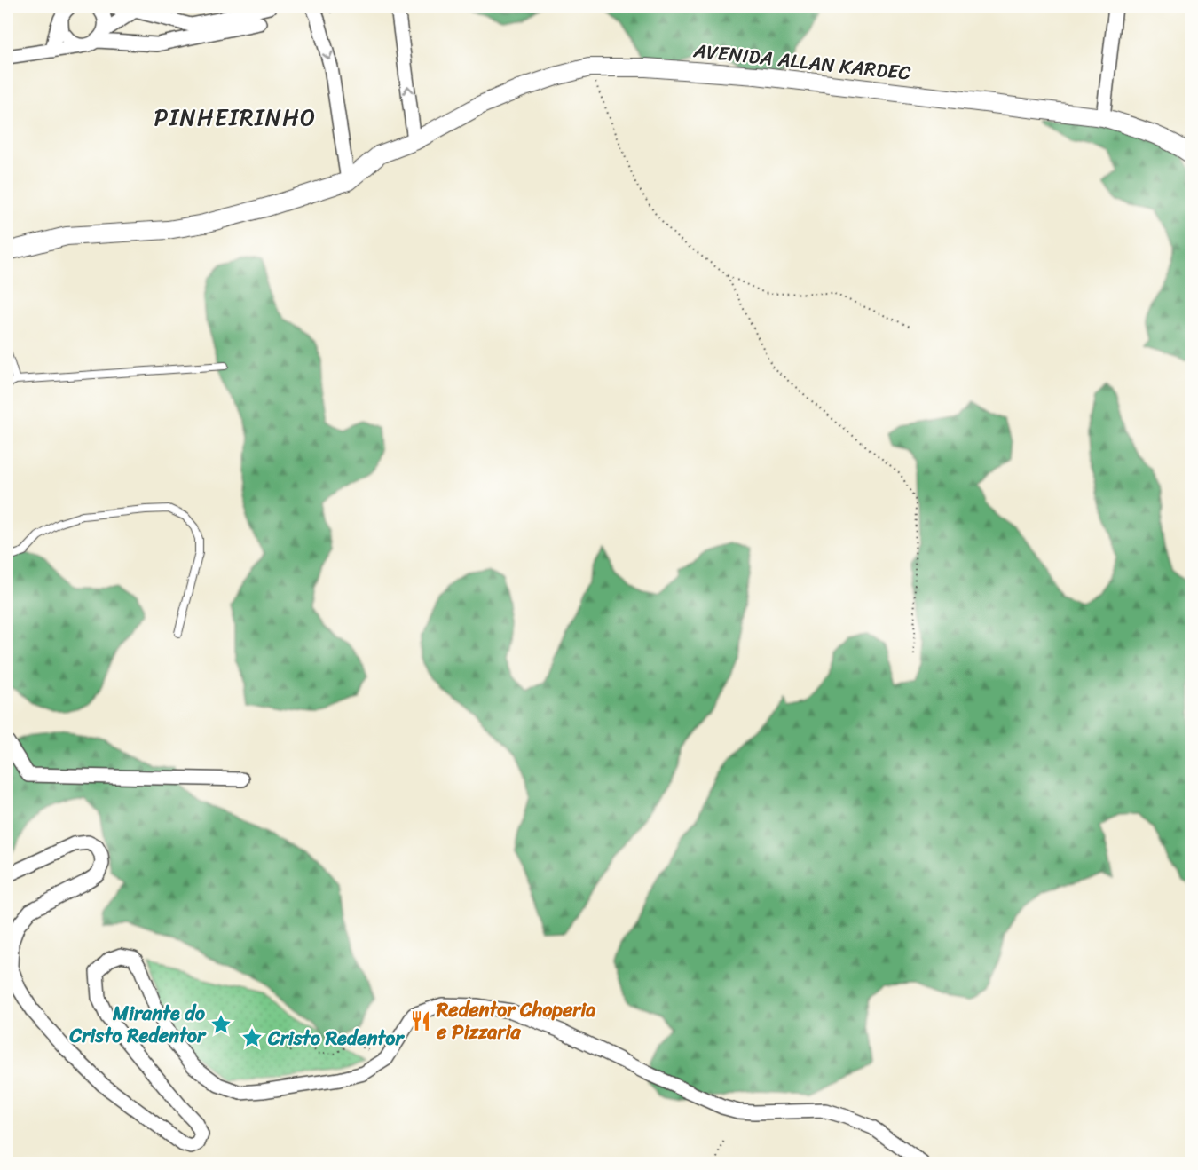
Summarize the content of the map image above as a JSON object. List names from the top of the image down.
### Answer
{
  "streets": {
    "street": ["AVENIDA ALLAN KARDEC"]
  },
  "districts": ["PINHEIRINHO"],
  "places": {
    "restaurant": ["Redentor Choperia e Pizzaria"],
    "place": ["Mirante do Cristo Redentor", "Cristo Redentor"]
  }
}
